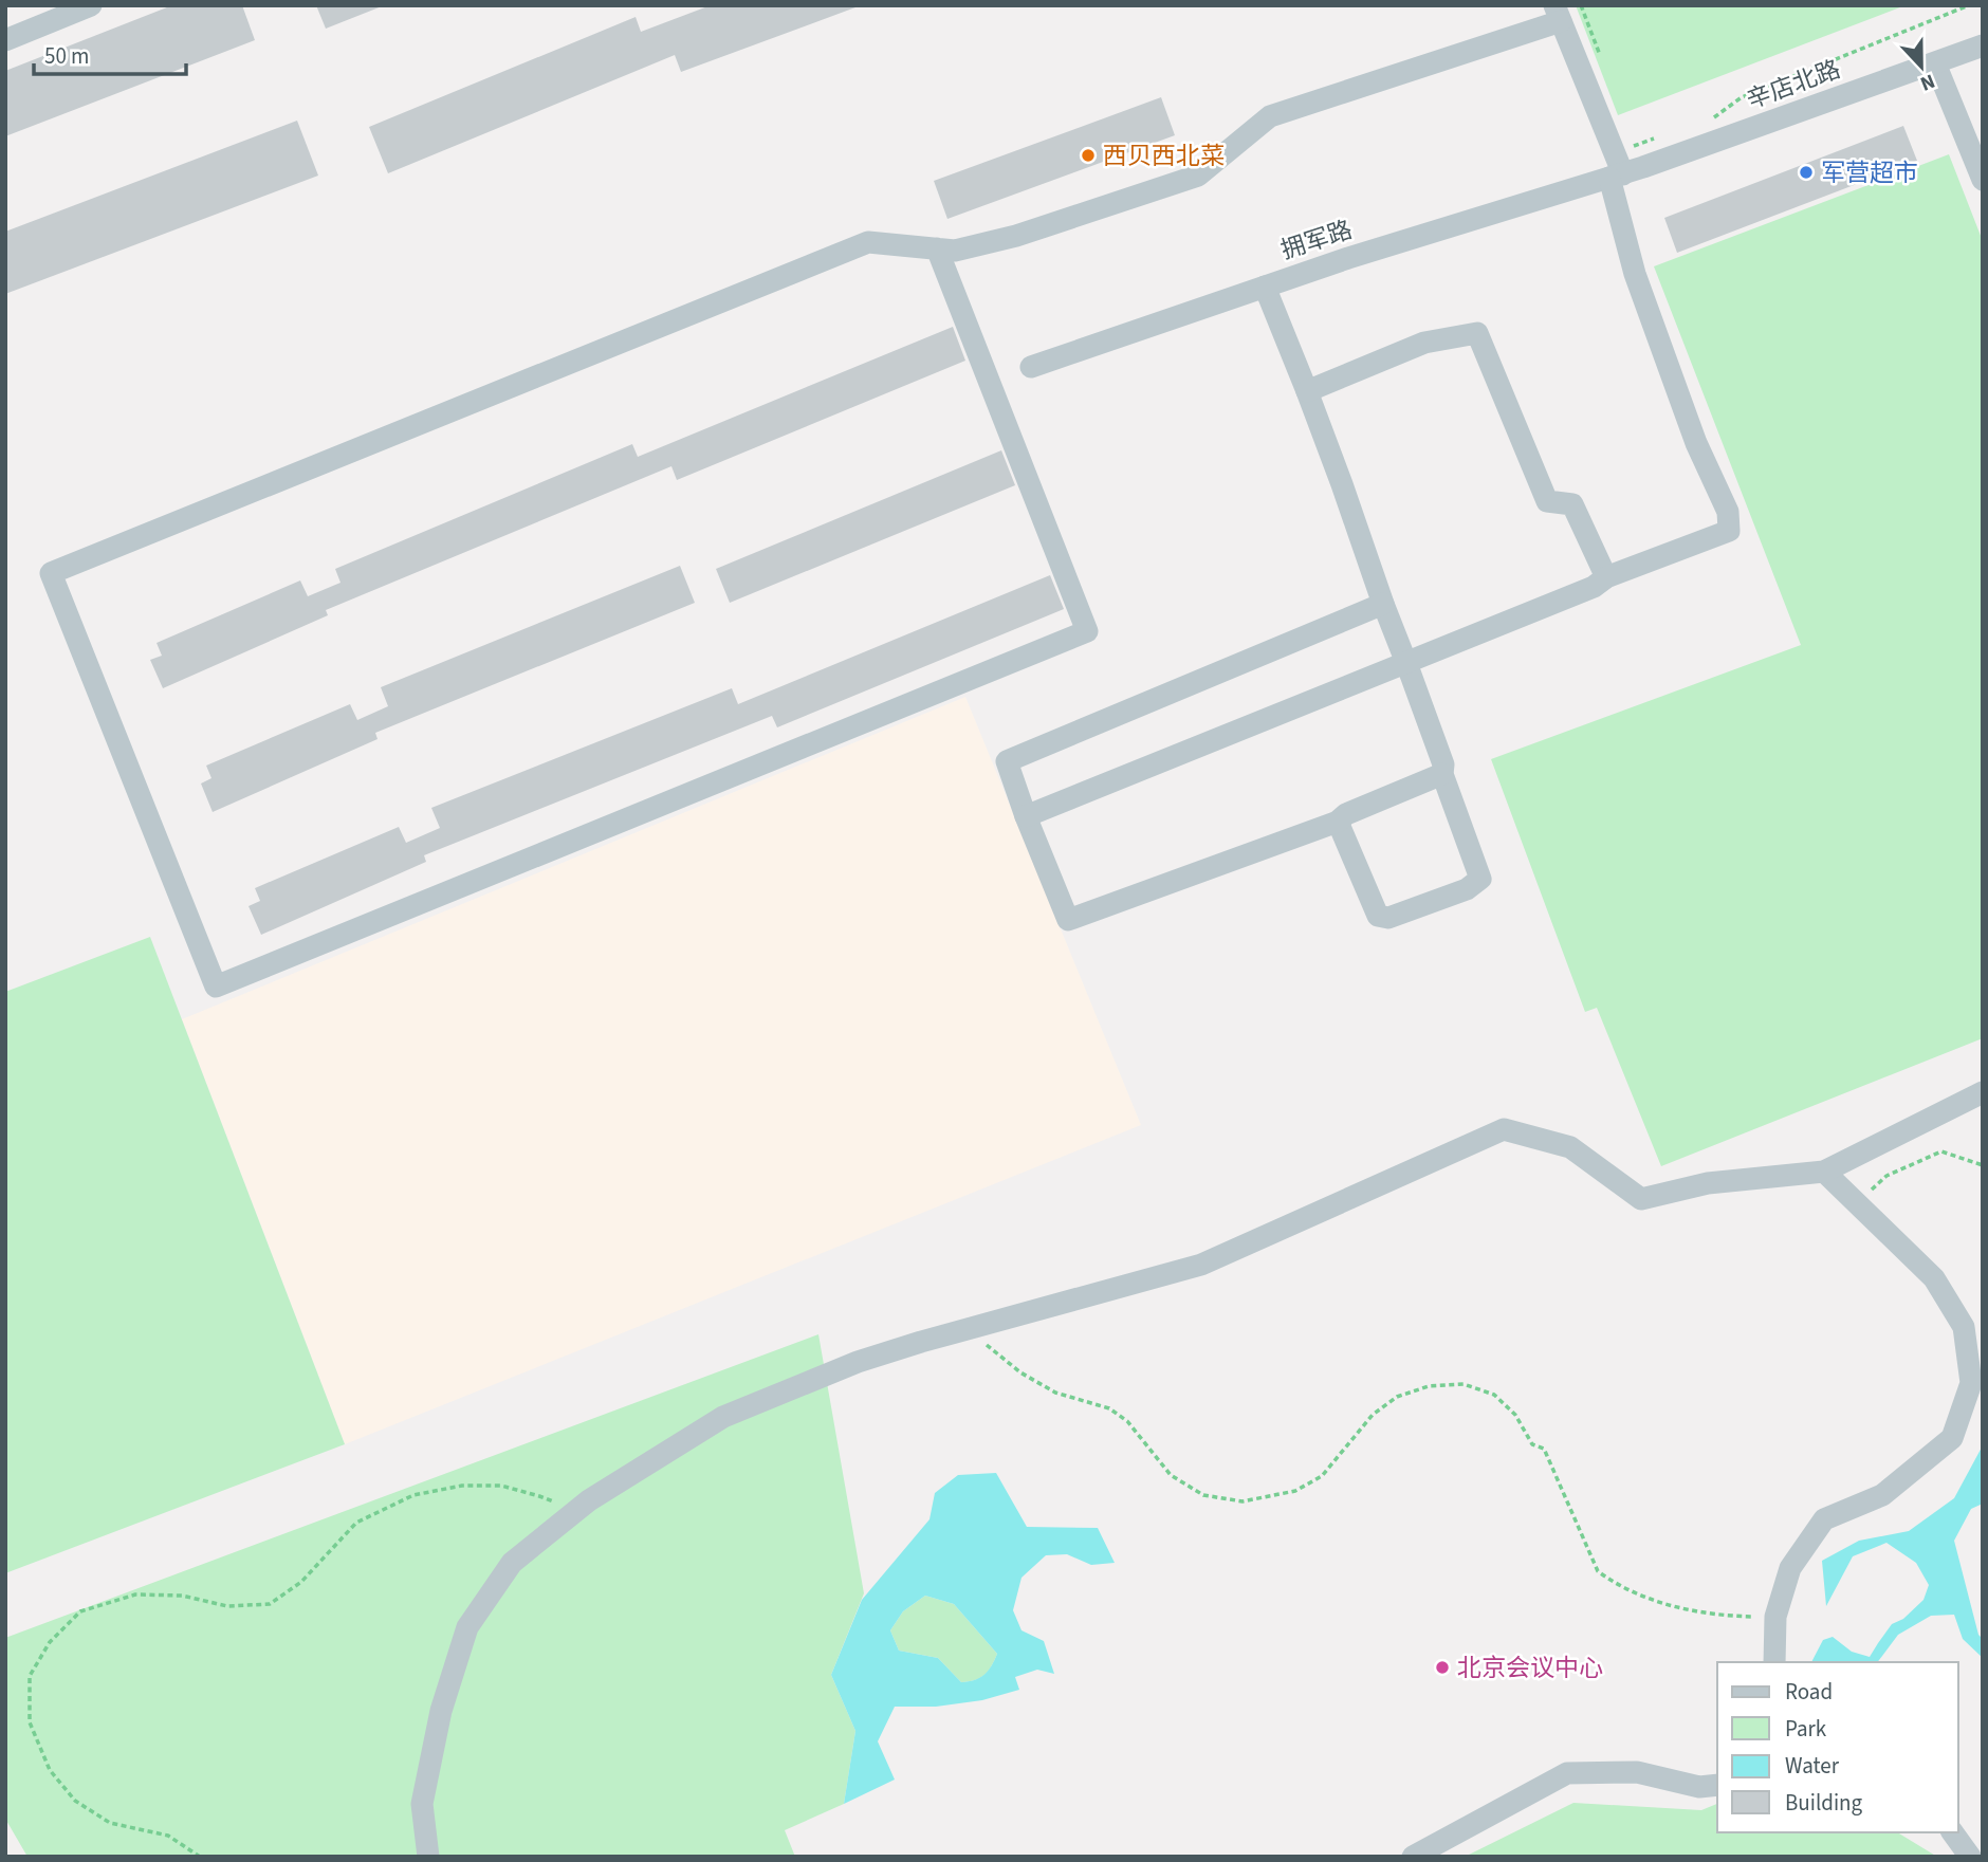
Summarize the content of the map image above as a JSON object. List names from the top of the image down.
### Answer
{
  "streets": {
    "street": ["辛店北路", "拥军路"]
  },
  "crossings": [
    ["辛店北路", "拥军路"]
  ],
  "places": ["西贝西北菜", "军营超市", "北京会议中心"],
  "legend": [
    "Road",
    "Park",
    "Water",
    "Building"
  ],
  "scale_bar": "50 m",
  "north": "bottom"
}
